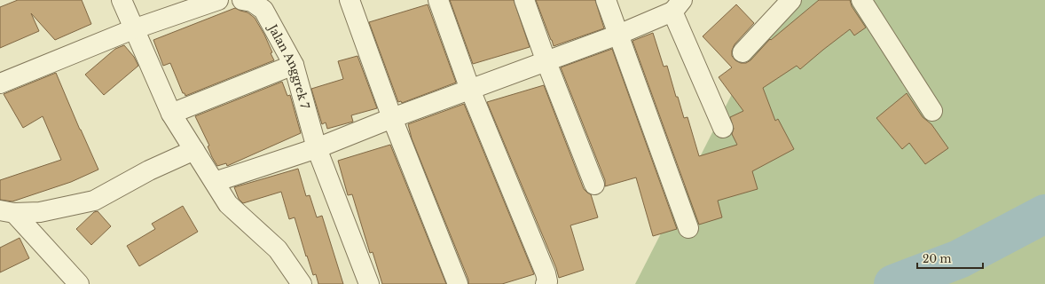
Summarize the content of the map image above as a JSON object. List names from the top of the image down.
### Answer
{
  "streets": {
    "street": ["Jalan Anggrek 7"]
  },
  "scale_bar": "20 m"
}
